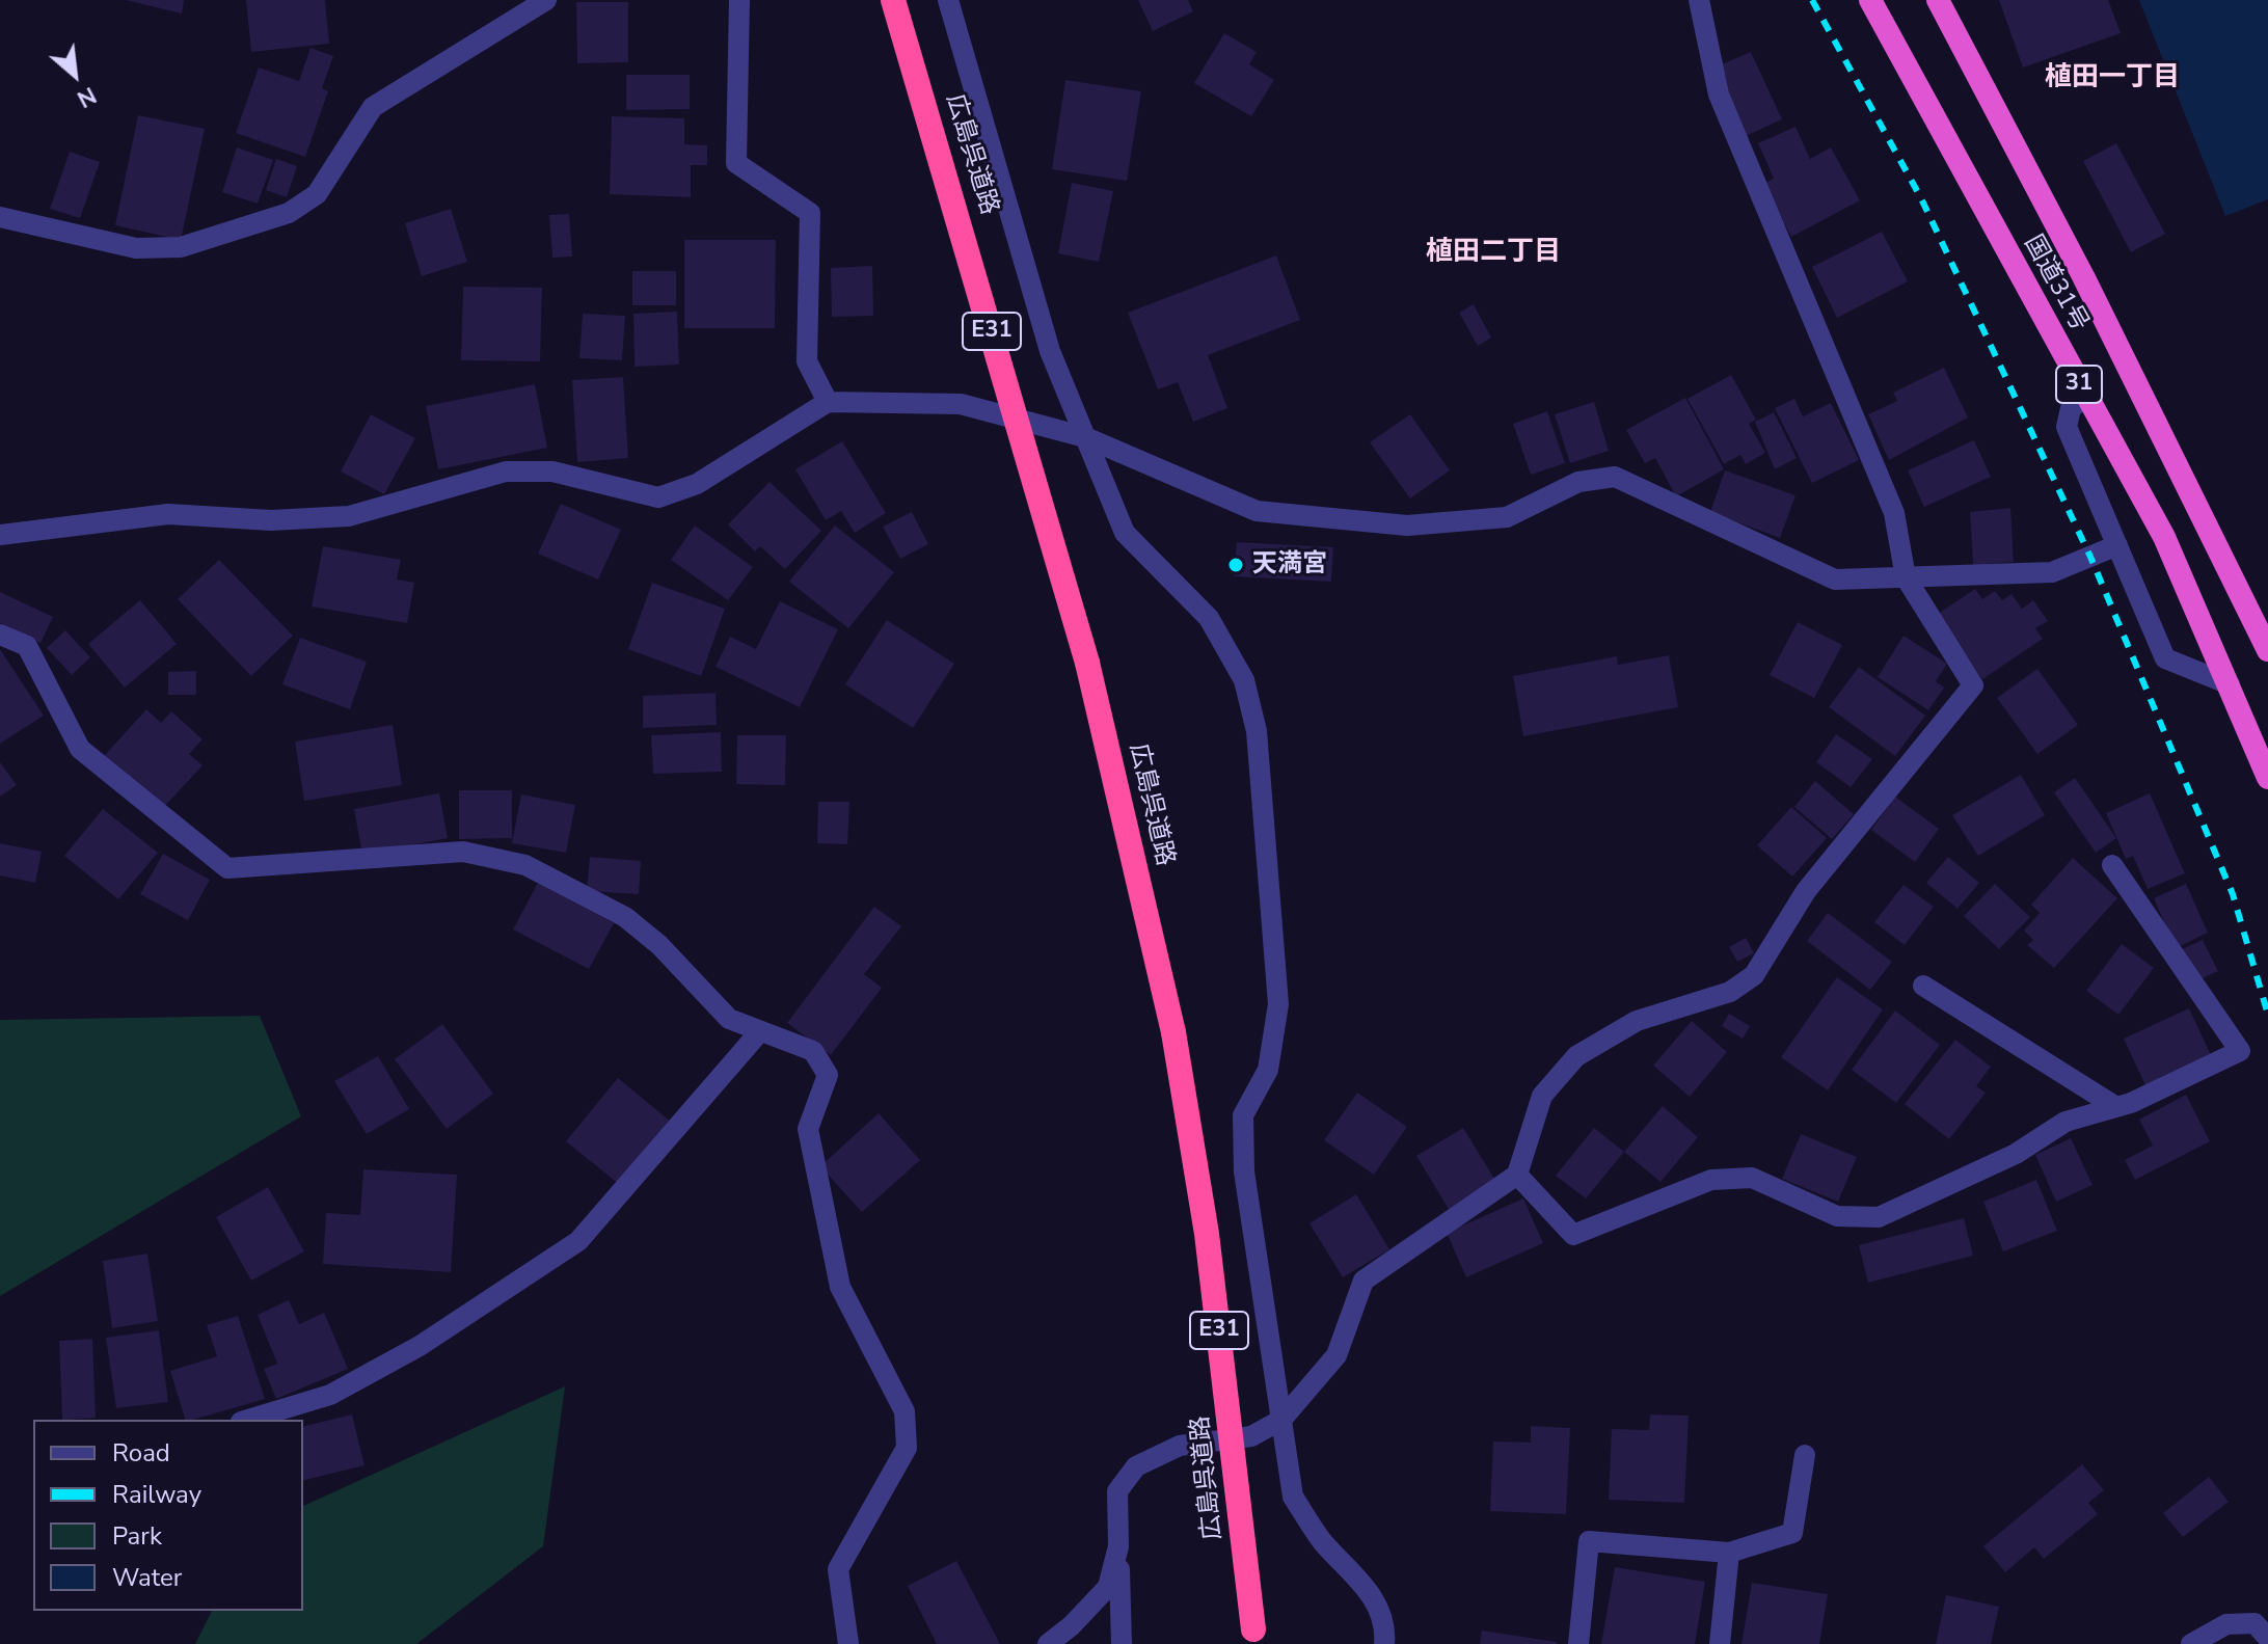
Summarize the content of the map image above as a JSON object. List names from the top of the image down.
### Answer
{
  "streets": {
    "highway": [
      "広島呉道路",
      "国道31号",
      "E31",
      "31"
    ]
  },
  "districts": ["植田一丁目", "植田二丁目"],
  "places": ["天満宮"],
  "legend": [
    "Road",
    "Railway",
    "Park",
    "Water"
  ],
  "north": "bottom right"
}
